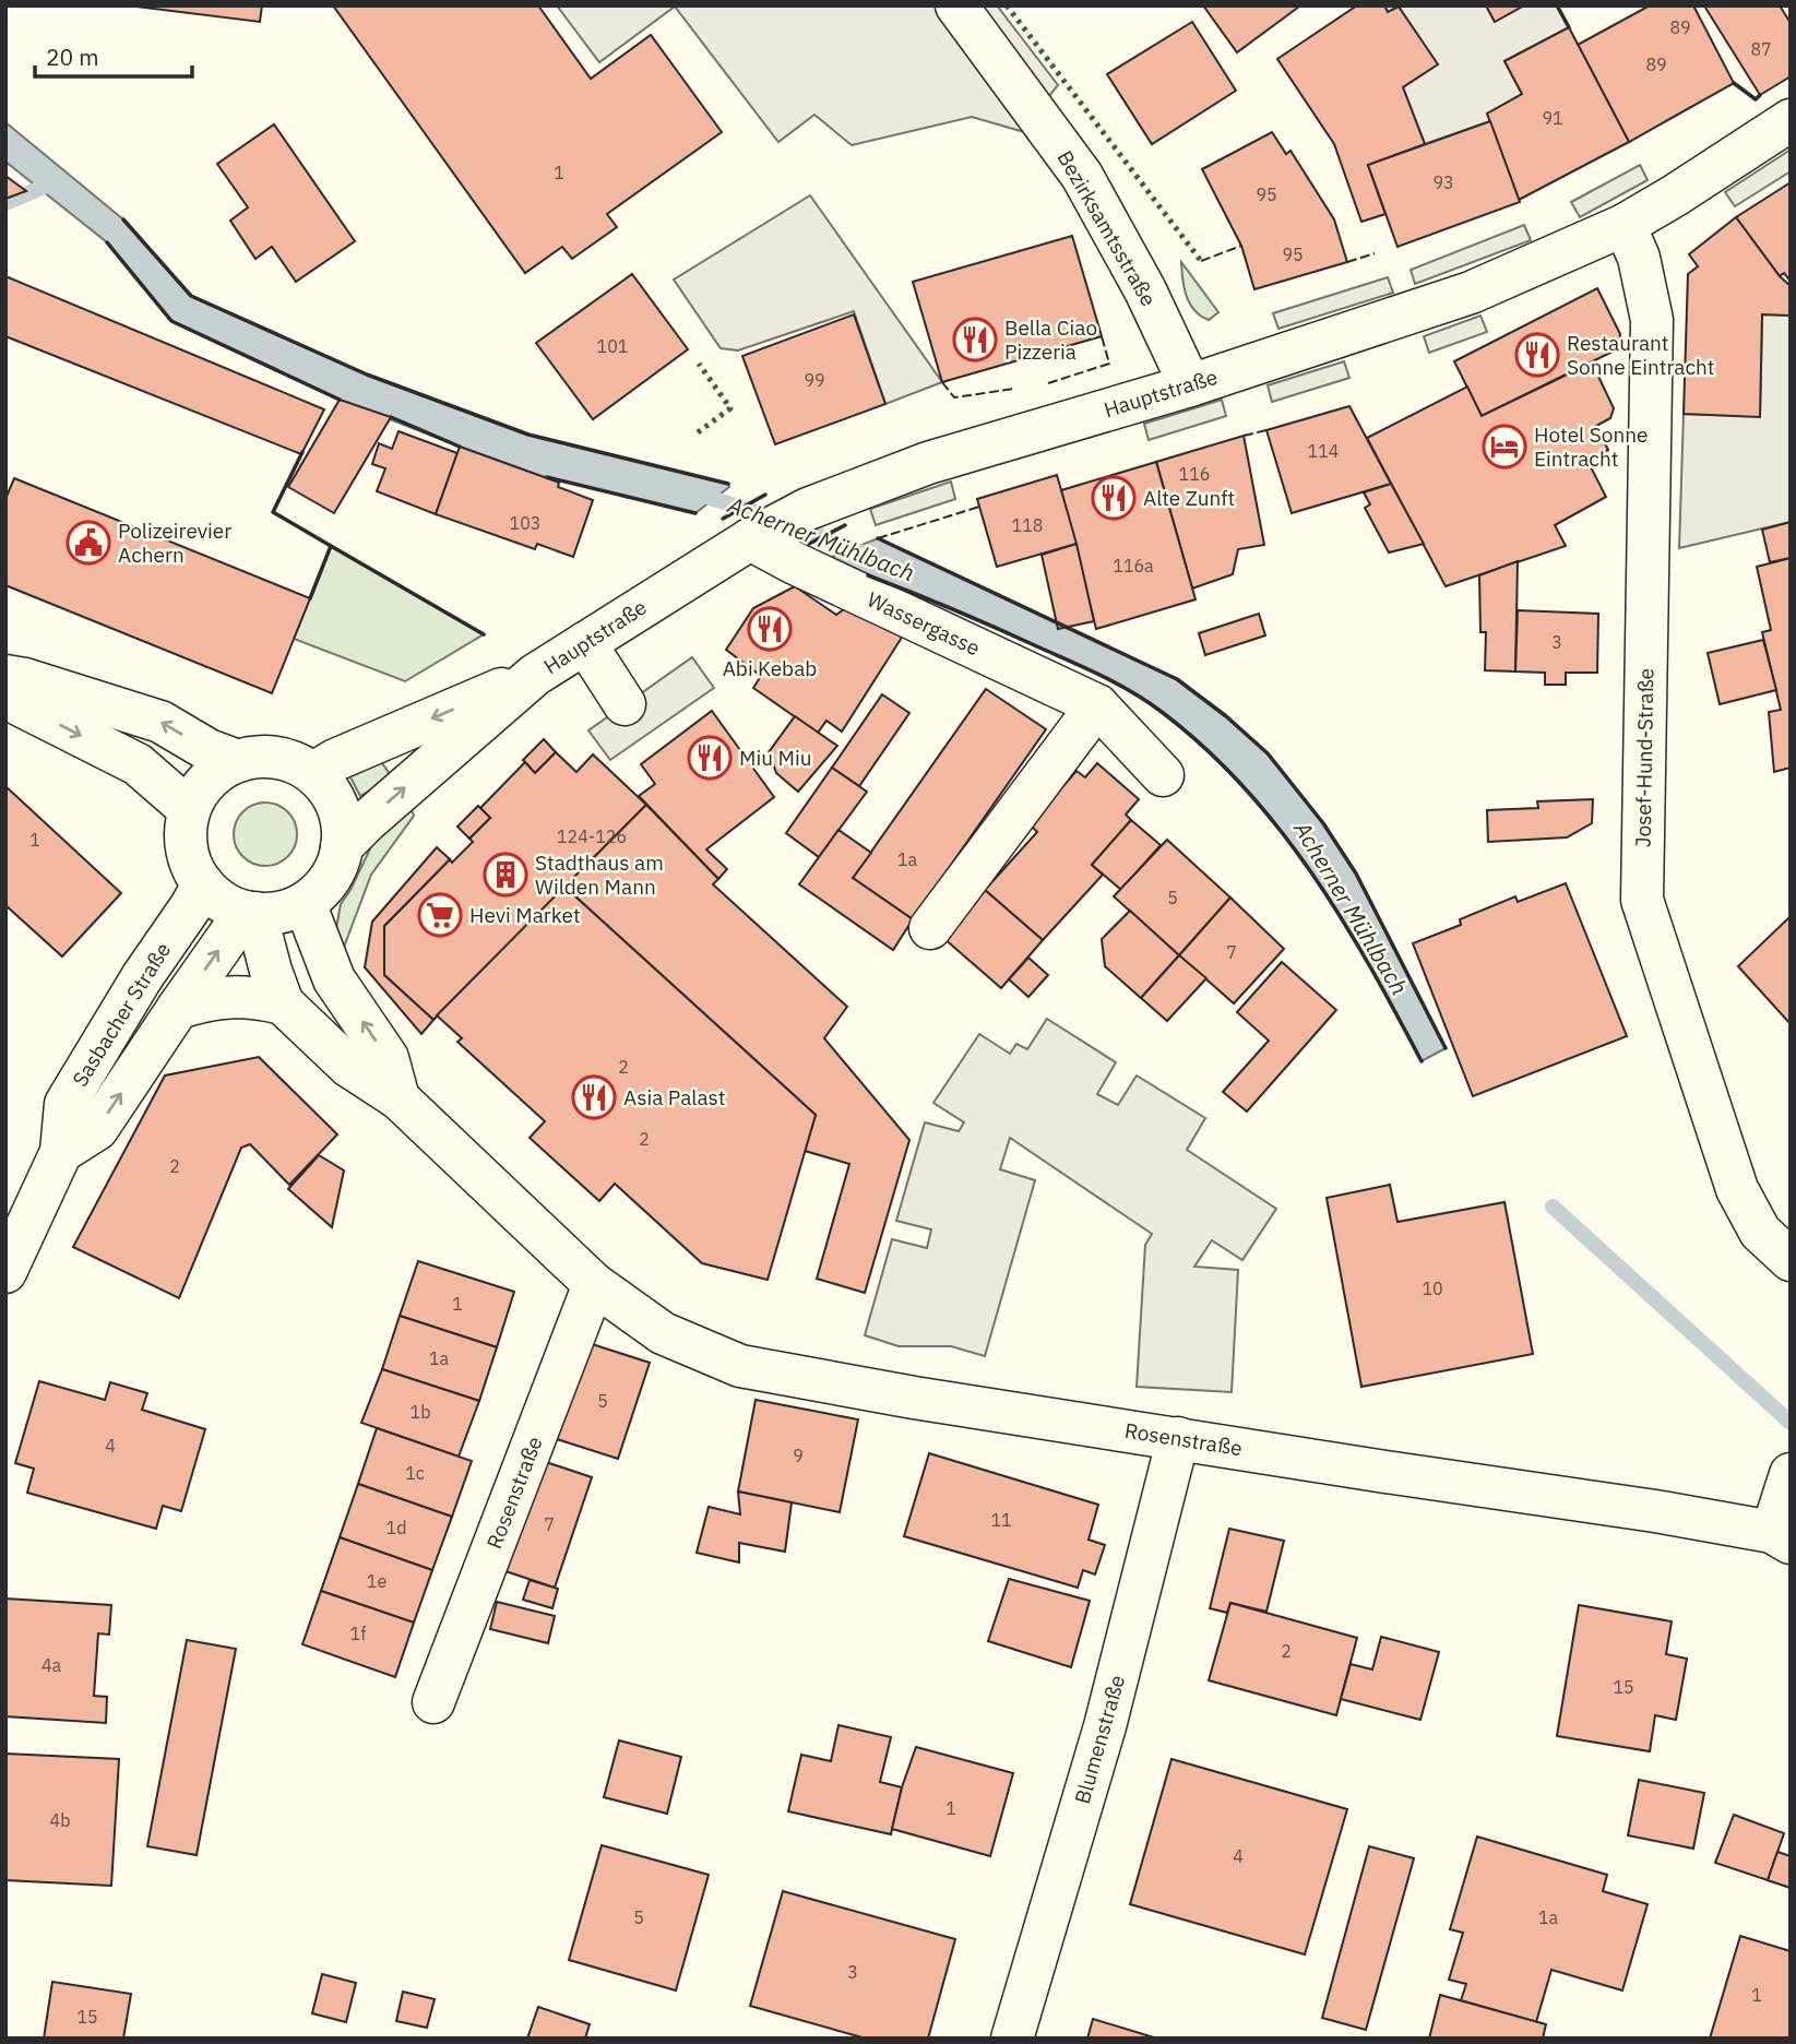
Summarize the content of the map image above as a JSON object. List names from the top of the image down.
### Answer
{
  "streets": {
    "street": [
      "Bezirksamtsstraße",
      "Hauptstraße",
      "Wassergasse",
      "Josef-Hund-Straße",
      "Sasbacher Straße",
      "Rosenstraße",
      "Blumenstraße"
    ]
  },
  "crossings": [
    ["Bezirksamtsstraße", "Hauptstraße"],
    ["Hauptstraße", "Wassergasse"],
    ["Hauptstraße", "Josef-Hund-Straße"],
    ["Hauptstraße", "Sasbacher Straße"],
    ["Hauptstraße", "Rosenstraße"],
    ["Sasbacher Straße", "Rosenstraße"],
    ["Rosenstraße", "Blumenstraße"]
  ],
  "water": ["Acherner Mühlbach"],
  "places": {
    "restaurant": [
      "Bella Ciao Pizzeria",
      "Restaurant Sonne Eintracht",
      "Alte Zunft",
      "Abi Kebab",
      "Miu Miu",
      "Asia Palast"
    ],
    "hotel": ["Hotel Sonne Eintracht"],
    "public building": ["Polizeirevier Achern"],
    "building": ["Stadthaus am Wilden Mann"],
    "supermarket": ["Hevi Market"]
  },
  "house_numbers": [
    "89",
    "87",
    "89",
    "91",
    "1",
    "93",
    "95",
    "95",
    "101",
    "99",
    "114",
    "116",
    "103",
    "118",
    "116a",
    "3",
    "124-126",
    "1",
    "1a",
    "5",
    "7",
    "2",
    "2",
    "2",
    "10",
    "1",
    "1a",
    "5",
    "1b",
    "4",
    "9",
    "1c",
    "11",
    "7",
    "1d",
    "1e",
    "1f",
    "2",
    "4a",
    "15",
    "1",
    "4b",
    "4",
    "5",
    "1a",
    "3",
    "1",
    "15"
  ],
  "scale_bar": "20 m"
}
